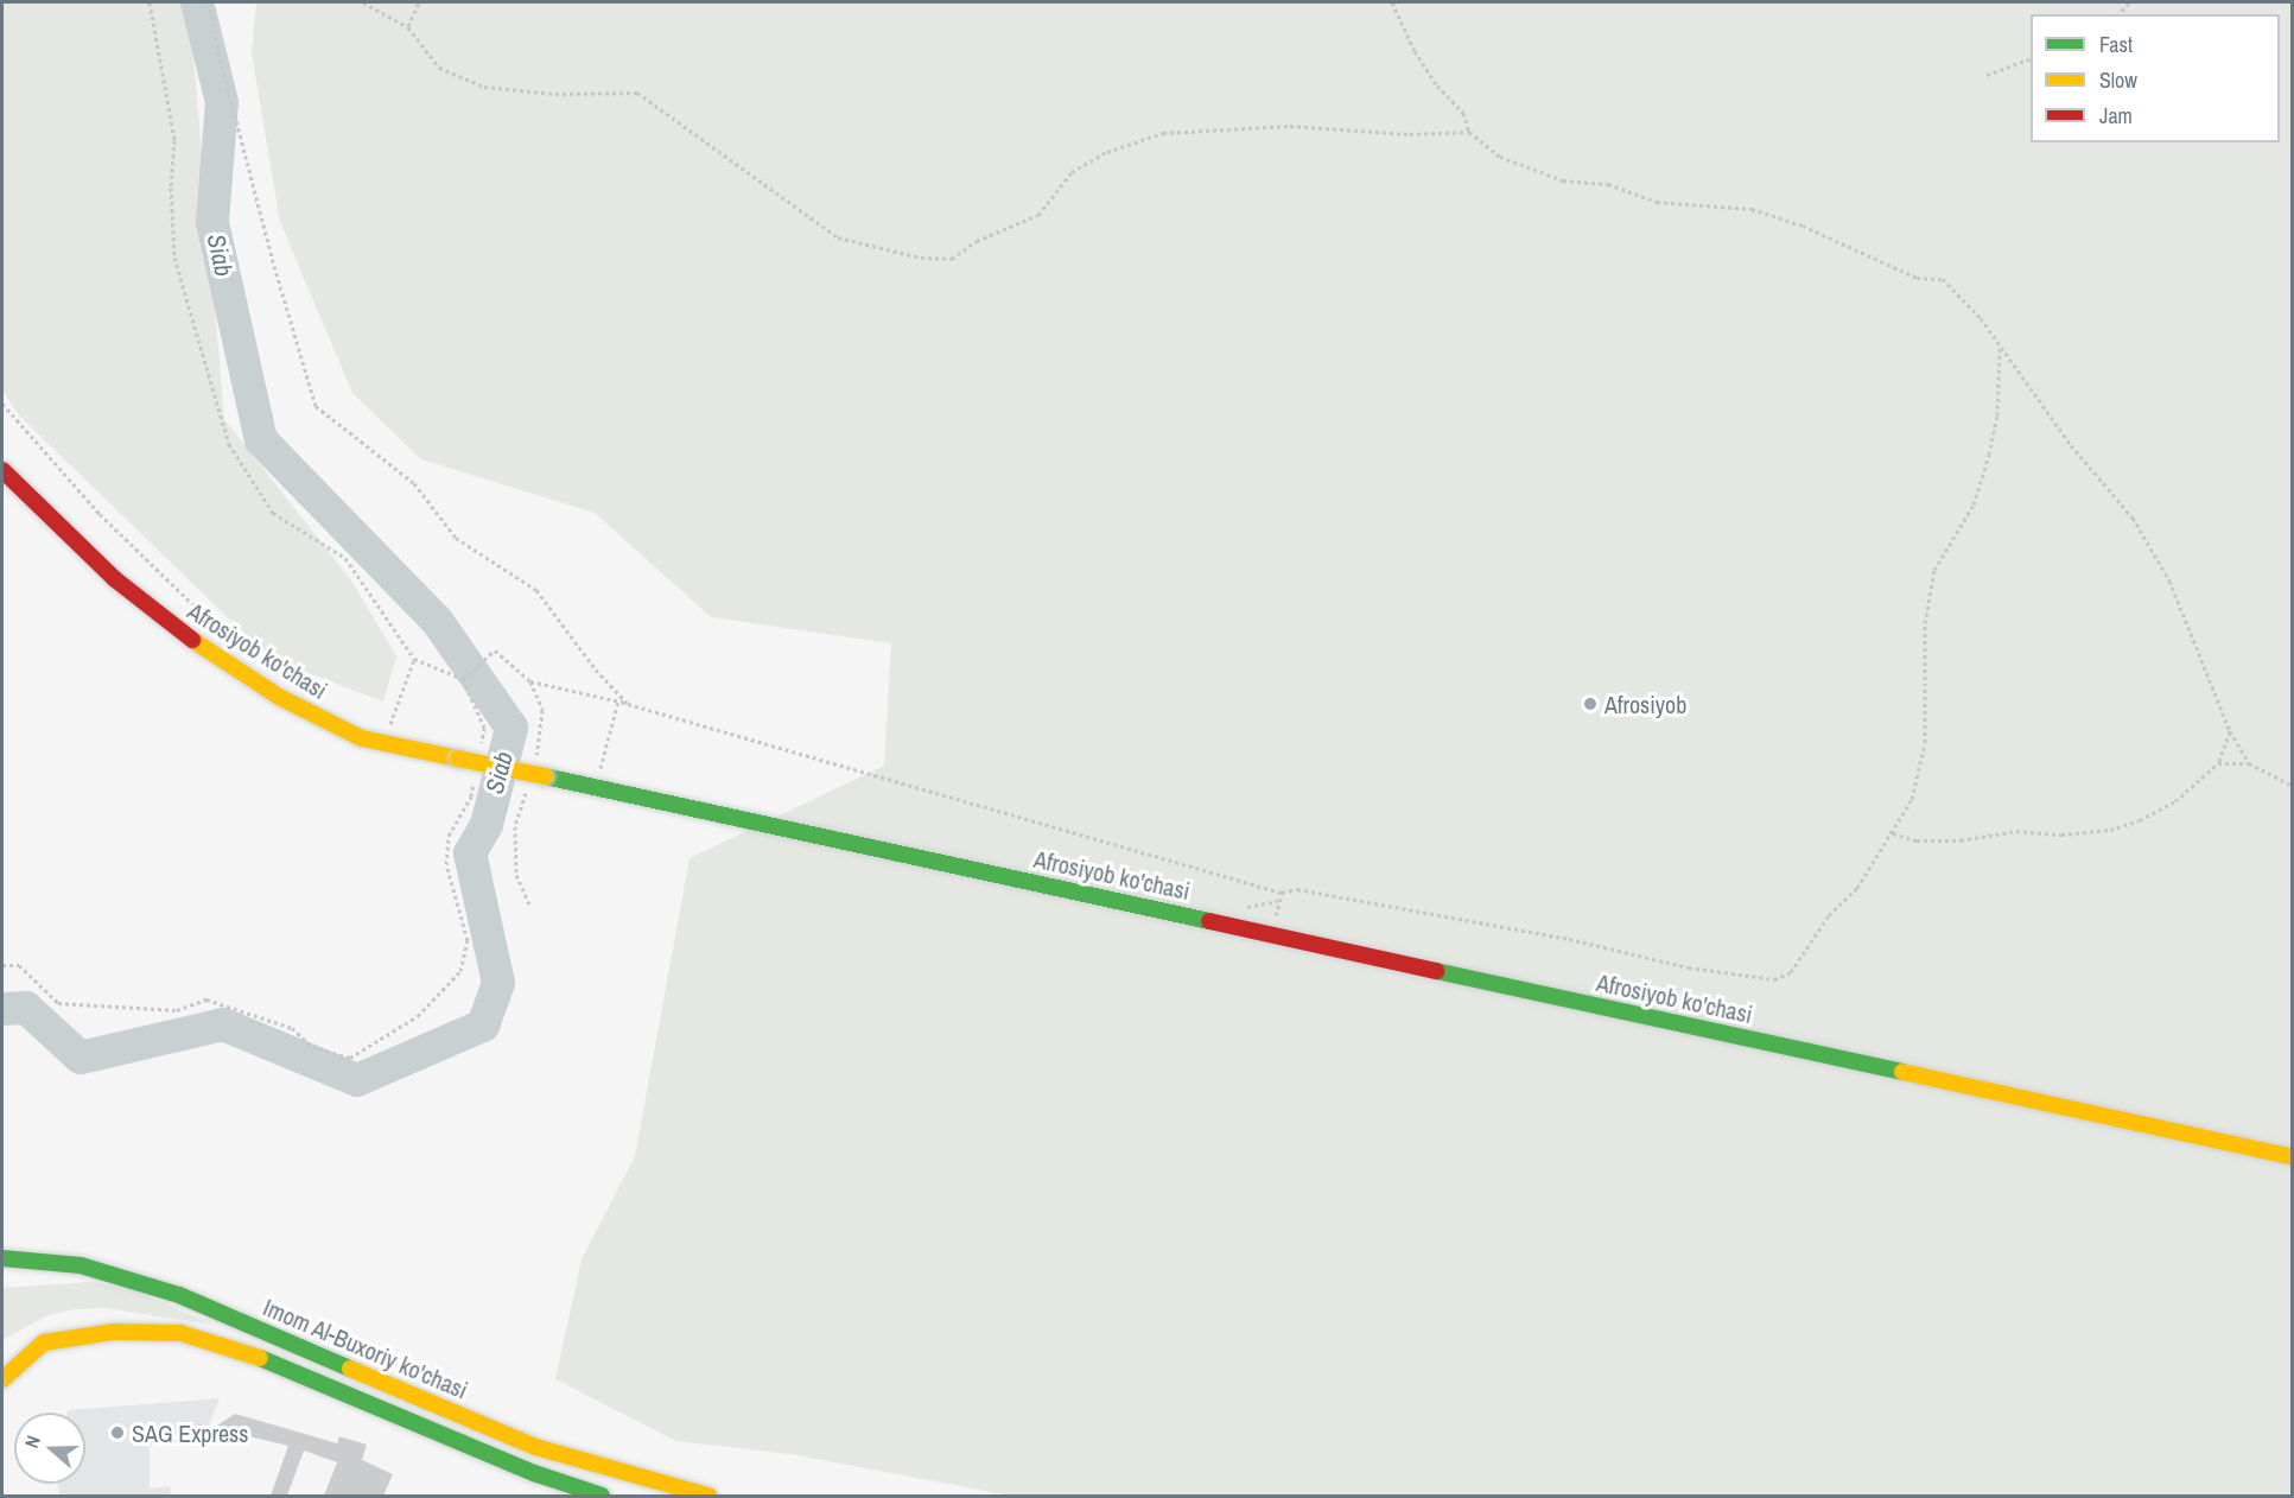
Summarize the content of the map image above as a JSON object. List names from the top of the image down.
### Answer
{
  "streets": {
    "street": ["Afrosiyob ko'chasi", "Imom Al-Buxoriy ko'chasi"]
  },
  "water": ["Siab"],
  "places": ["Afrosiyob", "SAG Express"],
  "legend": ["Fast", "Slow", "Jam"],
  "north": "left"
}
